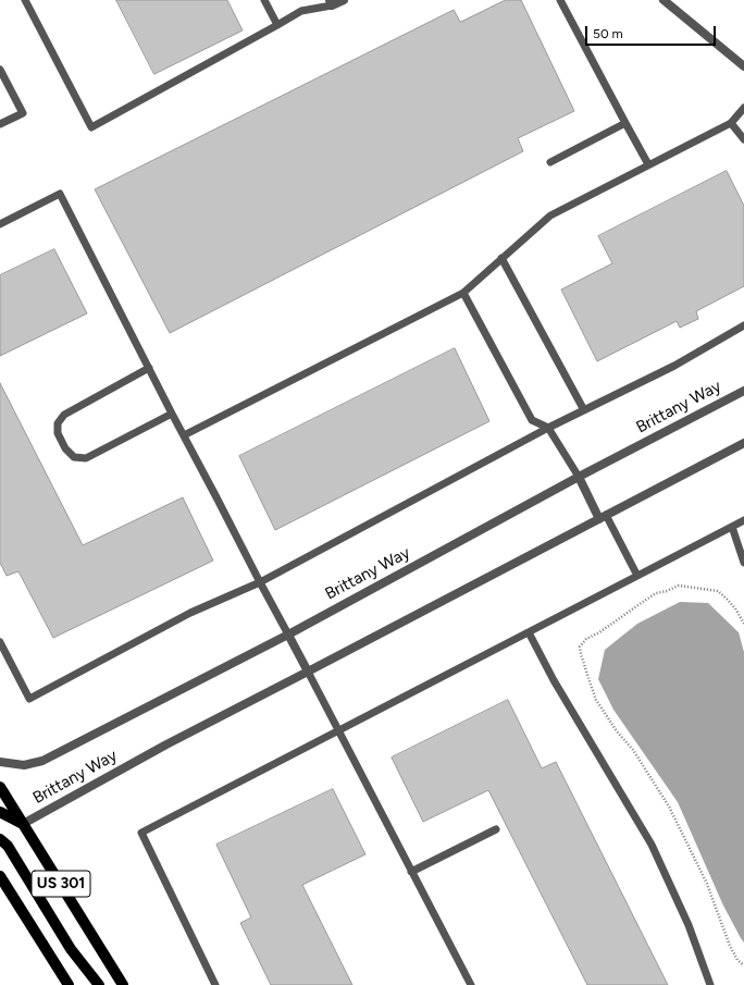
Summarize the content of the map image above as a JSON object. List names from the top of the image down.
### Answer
{
  "streets": {
    "main road": ["US 301"],
    "street": ["Brittany Way"]
  },
  "crossings": [
    ["Brittany Way", "US 301"]
  ],
  "scale_bar": "50 m"
}
